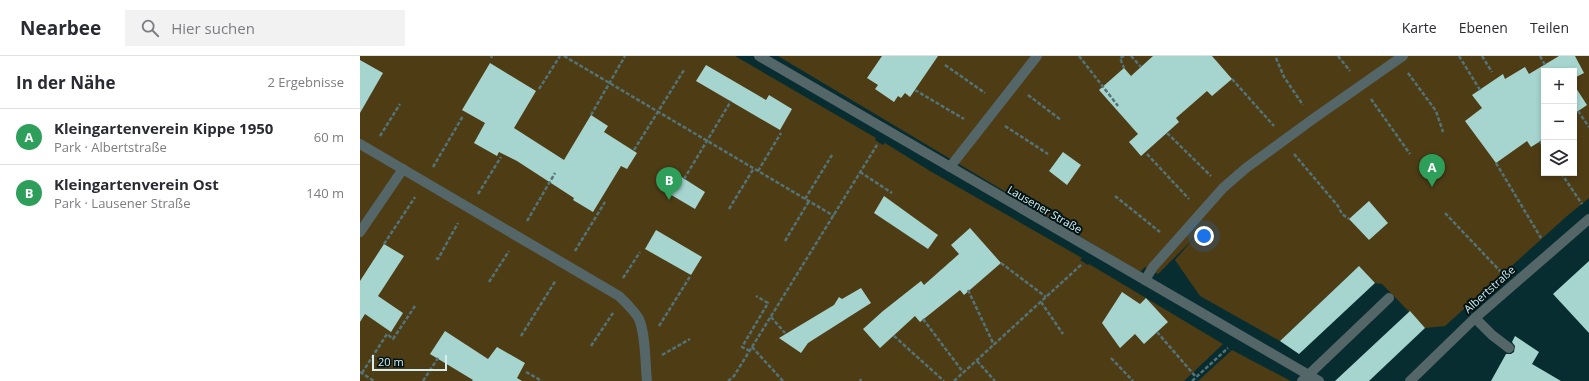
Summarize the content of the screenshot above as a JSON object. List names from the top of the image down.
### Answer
{
  "streets": {
    "street": ["Lausener Straße", "Albertstraße"]
  },
  "scale_bar": "20 m",
  "page": {
    "header": "Nearbee",
    "search": "Hier suchen",
    "nav": ["Karte", "Ebenen", "Teilen"],
    "heading": ["In der Nähe", "2 Ergebnisse"],
    "map_buttons": ["+", "−"],
    "list": [
      {
        "mark": "A",
        "name": "Kleingartenverein Kippe 1950",
        "note": "Park · Albertstraße",
        "value": "60 m"
      },
      {
        "mark": "B",
        "name": "Kleingartenverein Ost",
        "note": "Park · Lausener Straße",
        "value": "140 m"
      }
    ],
    "pins": ["A", "B"],
    "scale": "20 m"
  }
}
